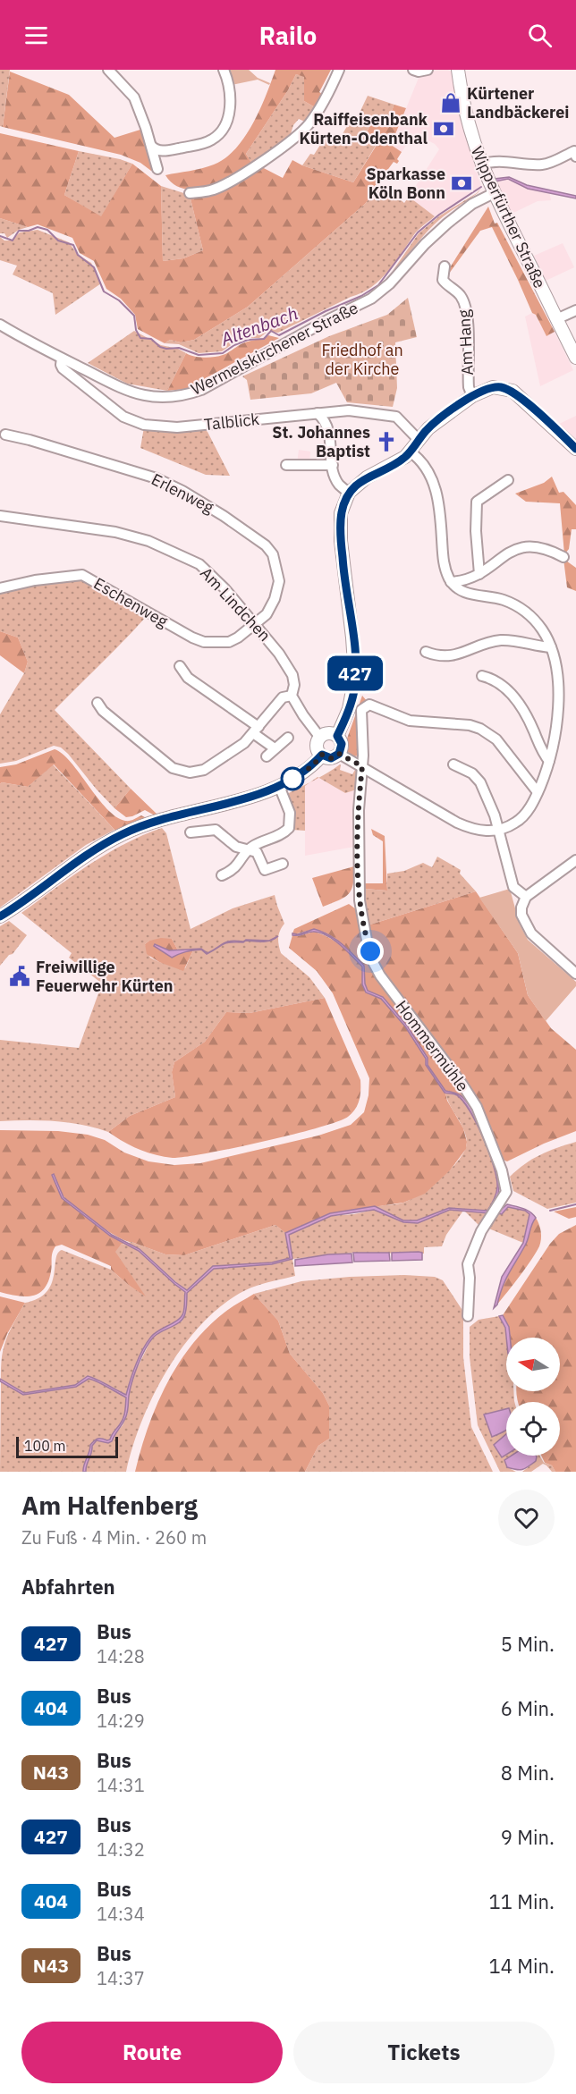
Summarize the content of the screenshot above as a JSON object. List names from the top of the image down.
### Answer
{
  "streets": {
    "main road": ["Wipperfürther Straße"],
    "street": [
      "Am Hang",
      "Wermelskirchener Straße",
      "Talblick",
      "Erlenweg",
      "Eschenweg",
      "Am Lindchen",
      "Hommermühle"
    ]
  },
  "crossings": [
    ["Wipperfürther Straße", "Wermelskirchener Straße"],
    ["Wermelskirchener Straße", "Talblick"],
    ["Erlenweg", "Eschenweg"],
    ["Erlenweg", "Am Lindchen"],
    ["Eschenweg", "Am Lindchen"]
  ],
  "water": ["Altenbach"],
  "parks": ["Friedhof an der Kirche"],
  "places": {
    "shop": ["Kürtener Landbäckerei"],
    "bank": ["Raiffeisenbank Kürten-Odenthal", "Sparkasse Köln Bonn"],
    "church": ["St. Johannes Baptist"],
    "public building": ["Freiwillige Feuerwehr Kürten"]
  },
  "lines": ["bus line 427"],
  "scale_bar": "100 m",
  "north": "left",
  "page": {
    "header": "Railo",
    "on_map": "427",
    "scale": "100 m",
    "heading": [
      ["Am Halfenberg", "Zu Fuß · 4 Min. · 260 m"],
      "Abfahrten"
    ],
    "list": [
      {
        "mark": "427",
        "name": "Bus",
        "note": "14:28",
        "value": "5 Min."
      },
      {
        "mark": "404",
        "name": "Bus",
        "note": "14:29",
        "value": "6 Min."
      },
      {
        "mark": "N43",
        "name": "Bus",
        "note": "14:31",
        "value": "8 Min."
      },
      {
        "mark": "427",
        "name": "Bus",
        "note": "14:32",
        "value": "9 Min."
      },
      {
        "mark": "404",
        "name": "Bus",
        "note": "14:34",
        "value": "11 Min."
      },
      {
        "mark": "N43",
        "name": "Bus",
        "note": "14:37",
        "value": "14 Min."
      }
    ],
    "buttons": ["Route", "Tickets"]
  }
}
